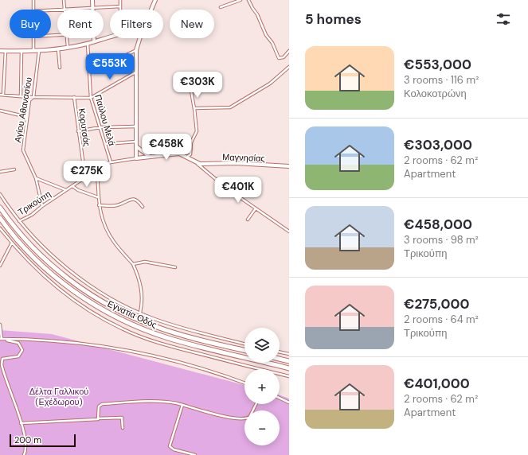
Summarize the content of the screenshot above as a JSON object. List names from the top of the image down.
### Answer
{
  "streets": {
    "highway": ["Εγνατία Οδός"],
    "street": [
      "Αγίου Αθανασίου",
      "Παύλου Μελά",
      "Κορυτσάς",
      "Μαγνησίας",
      "Τρικούπη"
    ]
  },
  "crossings": [
    ["Αγίου Αθανασίου", "Τρικούπη"],
    ["Παύλου Μελά", "Τρικούπη"],
    ["Κορυτσάς", "Τρικούπη"],
    ["Μαγνησίας", "Τρικούπη"]
  ],
  "parks": ["Δέλτα Γαλλικού (Εχέδωρου)"],
  "scale_bar": "200 m",
  "page": {
    "heading": "5 homes",
    "chip": [
      "Buy",
      "Rent",
      "Filters",
      "New"
    ],
    "list": [
      {
        "name": "€553,000",
        "note": "3 rooms · 116 m² · Κολοκοτρώνη"
      },
      {
        "name": "€303,000",
        "note": "2 rooms · 62 m² · Apartment"
      },
      {
        "name": "€458,000",
        "note": "3 rooms · 98 m² · Τρικούπη"
      },
      {
        "name": "€275,000",
        "note": "2 rooms · 64 m² · Τρικούπη"
      },
      {
        "name": "€401,000",
        "note": "2 rooms · 62 m² · Apartment"
      }
    ],
    "price": [
      "€553K",
      "€303K",
      "€458K",
      "€275K",
      "€401K"
    ],
    "map_buttons": ["+", "−"],
    "scale": "200 m"
  }
}
